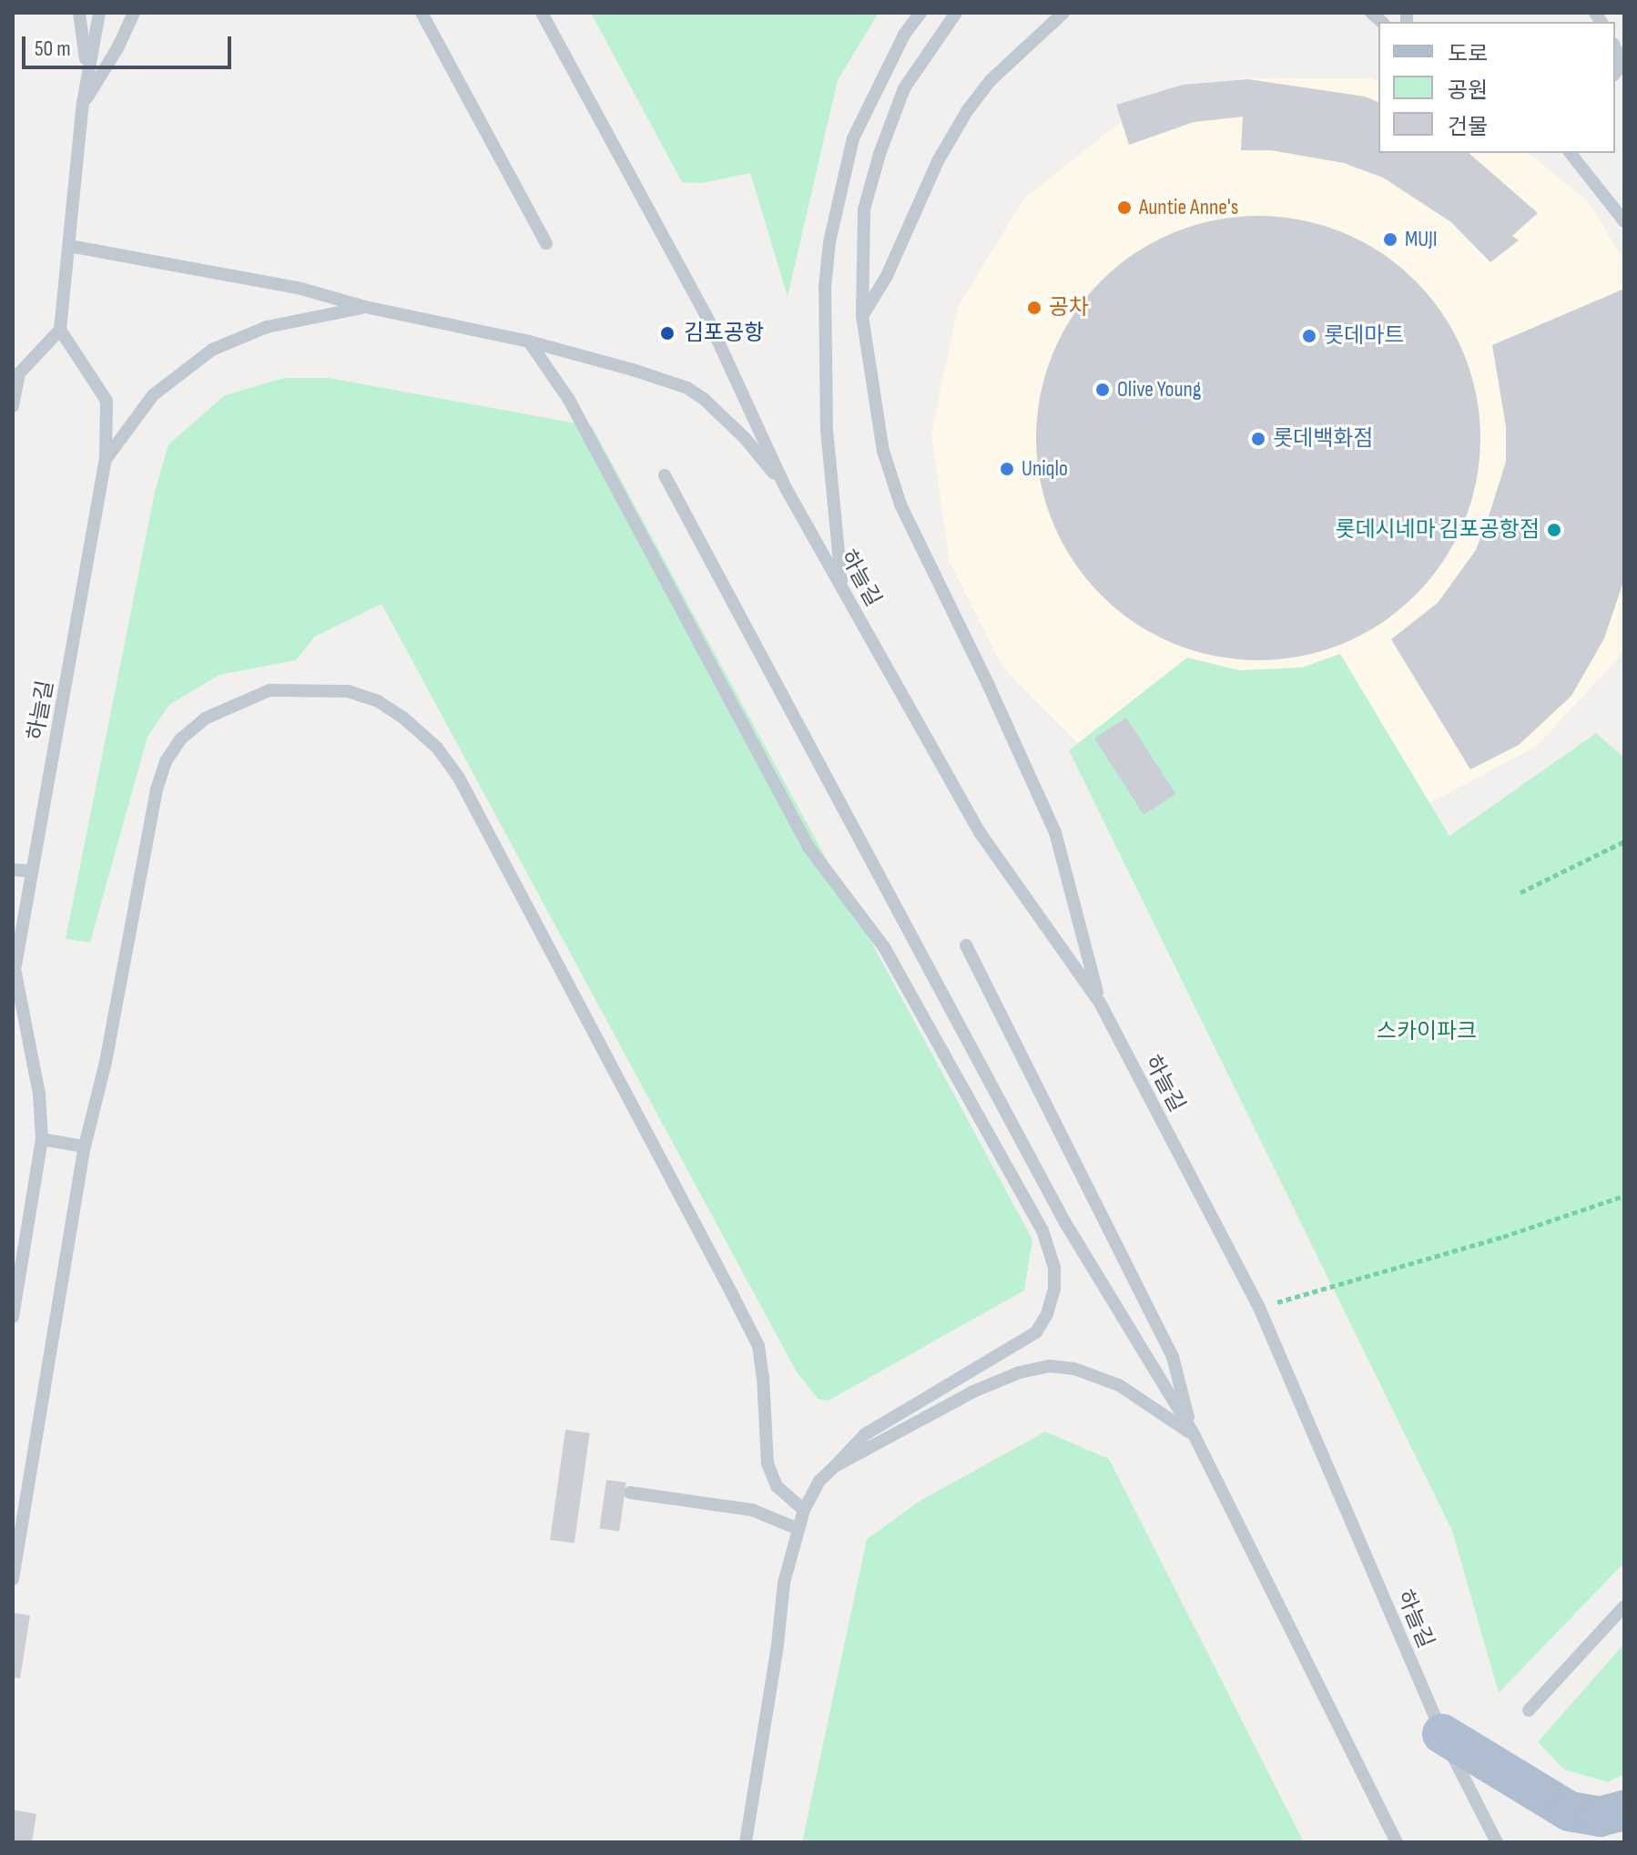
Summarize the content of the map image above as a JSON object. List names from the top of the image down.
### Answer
{
  "streets": {
    "lane": ["하늘길"]
  },
  "parks": ["스카이파크"],
  "places": [
    "Auntie Anne's",
    "MUJI",
    "공차",
    "김포공항",
    "롯데마트",
    "Olive Young",
    "롯데백화점",
    "Uniqlo",
    "롯데시네마 김포공항점"
  ],
  "legend": ["도로", "공원", "건물"],
  "scale_bar": "50 m"
}
